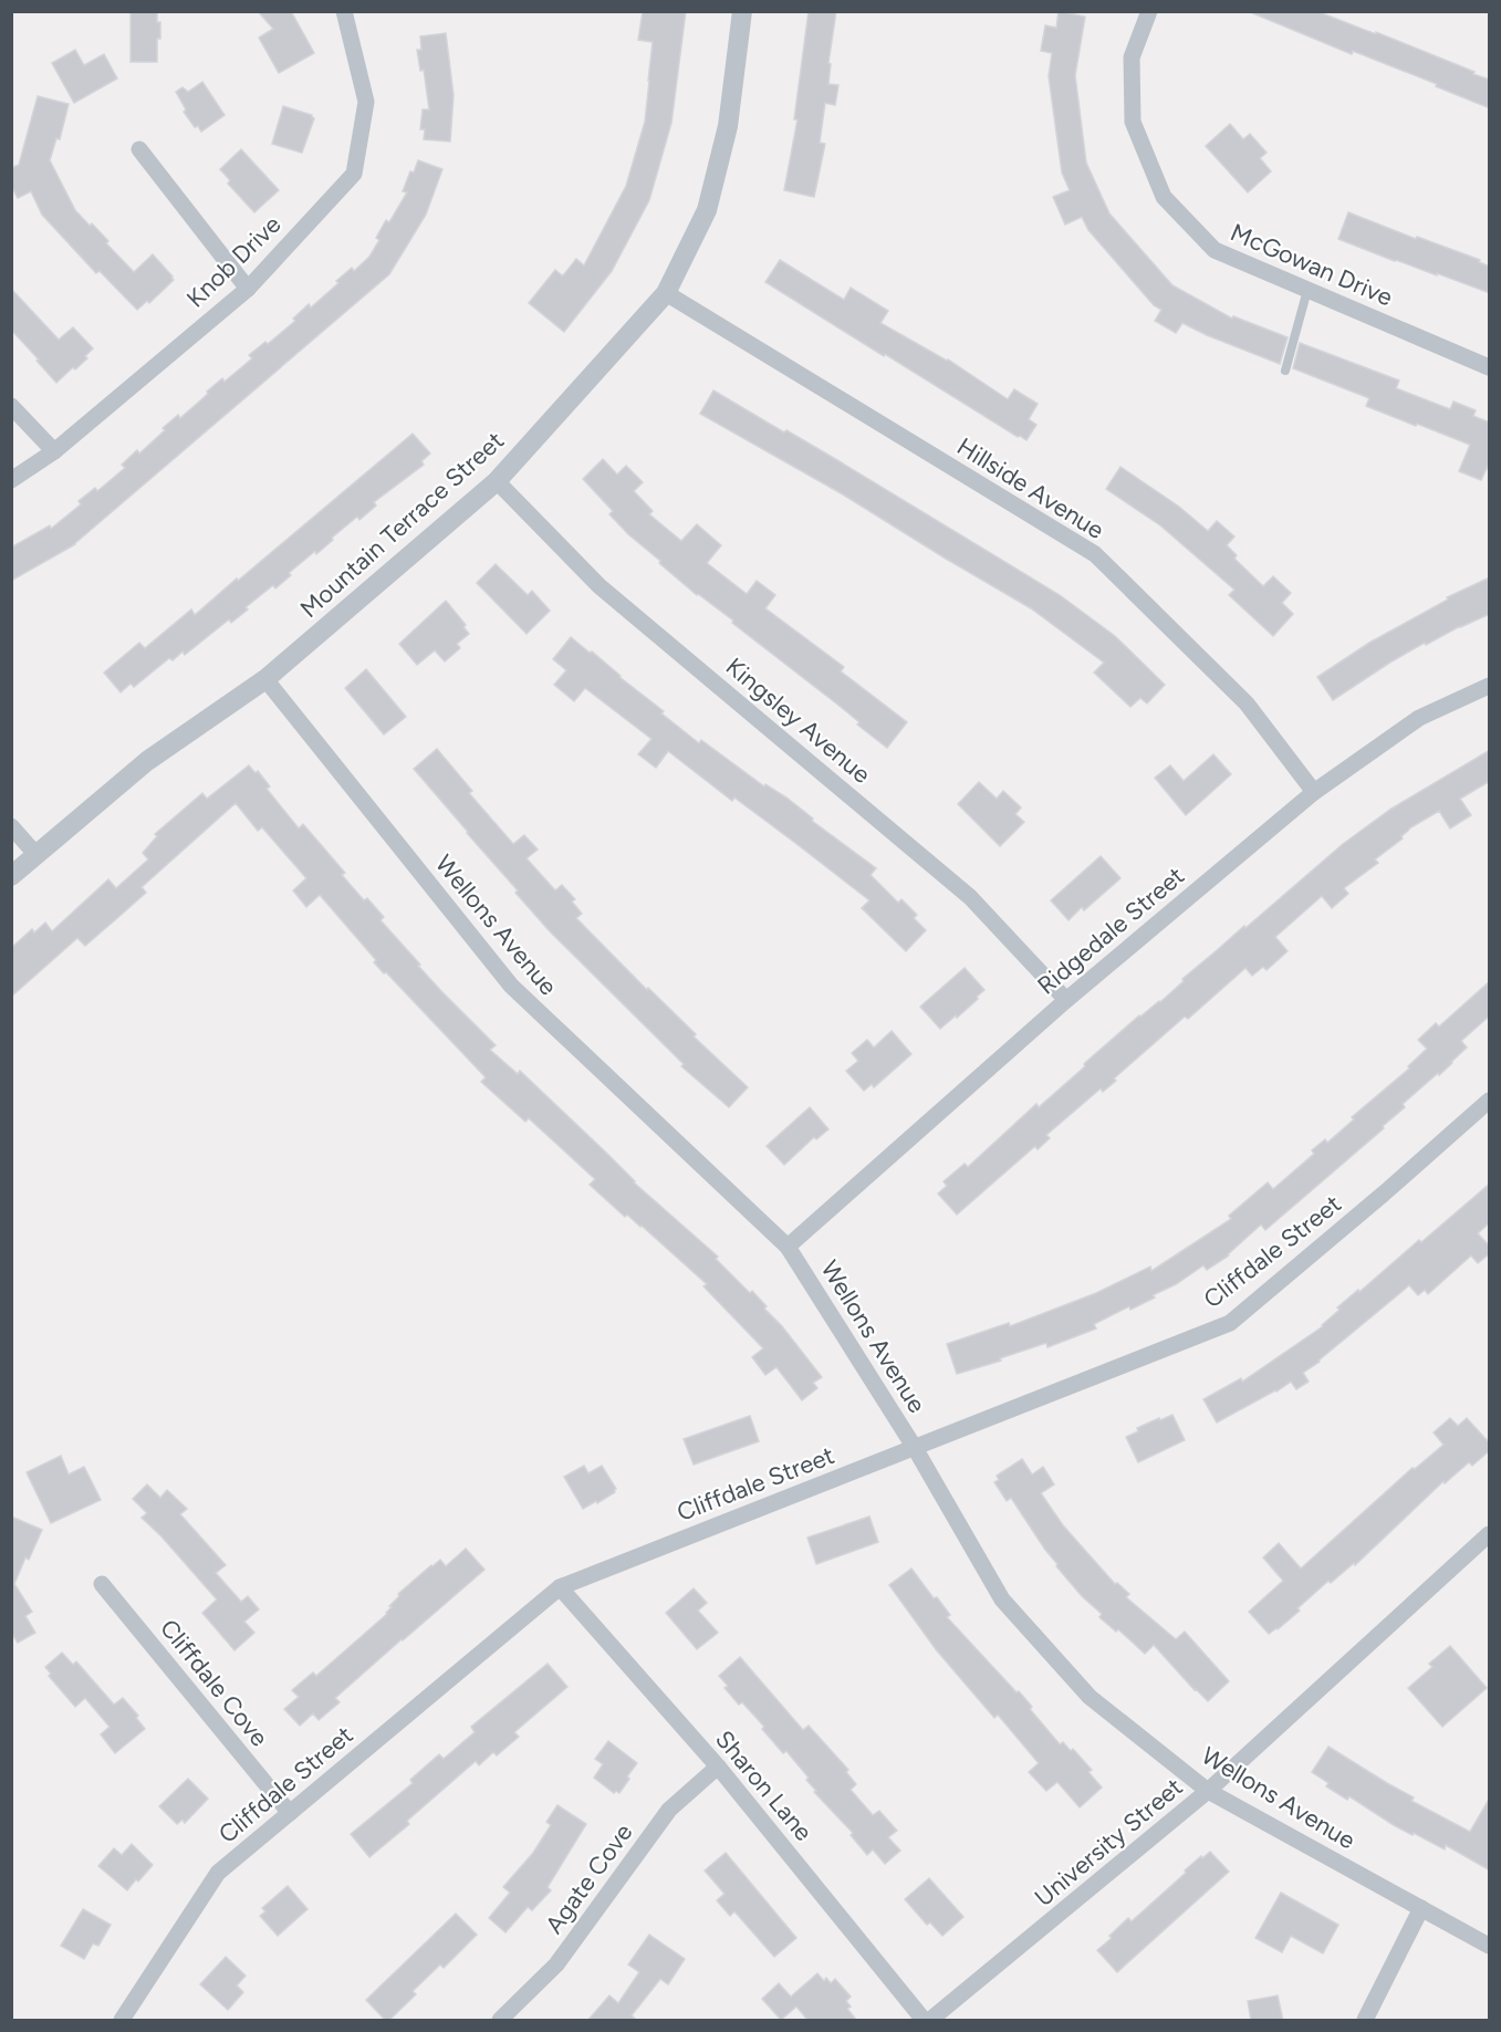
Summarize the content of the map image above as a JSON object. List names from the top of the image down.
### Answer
{
  "streets": {
    "street": [
      "Knob Drive",
      "McGowan Drive",
      "Hillside Avenue",
      "Mountain Terrace Street",
      "Kingsley Avenue",
      "Wellons Avenue",
      "Ridgedale Street",
      "Cliffdale Street",
      "Cliffdale Cove",
      "Sharon Lane",
      "University Street",
      "Agate Cove"
    ]
  },
  "crossings": [
    ["Hillside Avenue", "Mountain Terrace Street"],
    ["Hillside Avenue", "Ridgedale Street"],
    ["Mountain Terrace Street", "Kingsley Avenue"],
    ["Mountain Terrace Street", "Wellons Avenue"],
    ["Kingsley Avenue", "Ridgedale Street"],
    ["Wellons Avenue", "Ridgedale Street"],
    ["Wellons Avenue", "Cliffdale Street"],
    ["Wellons Avenue", "University Street"],
    ["Cliffdale Street", "Cliffdale Cove"],
    ["Cliffdale Street", "Sharon Lane"],
    ["Sharon Lane", "Agate Cove"]
  ]
}
